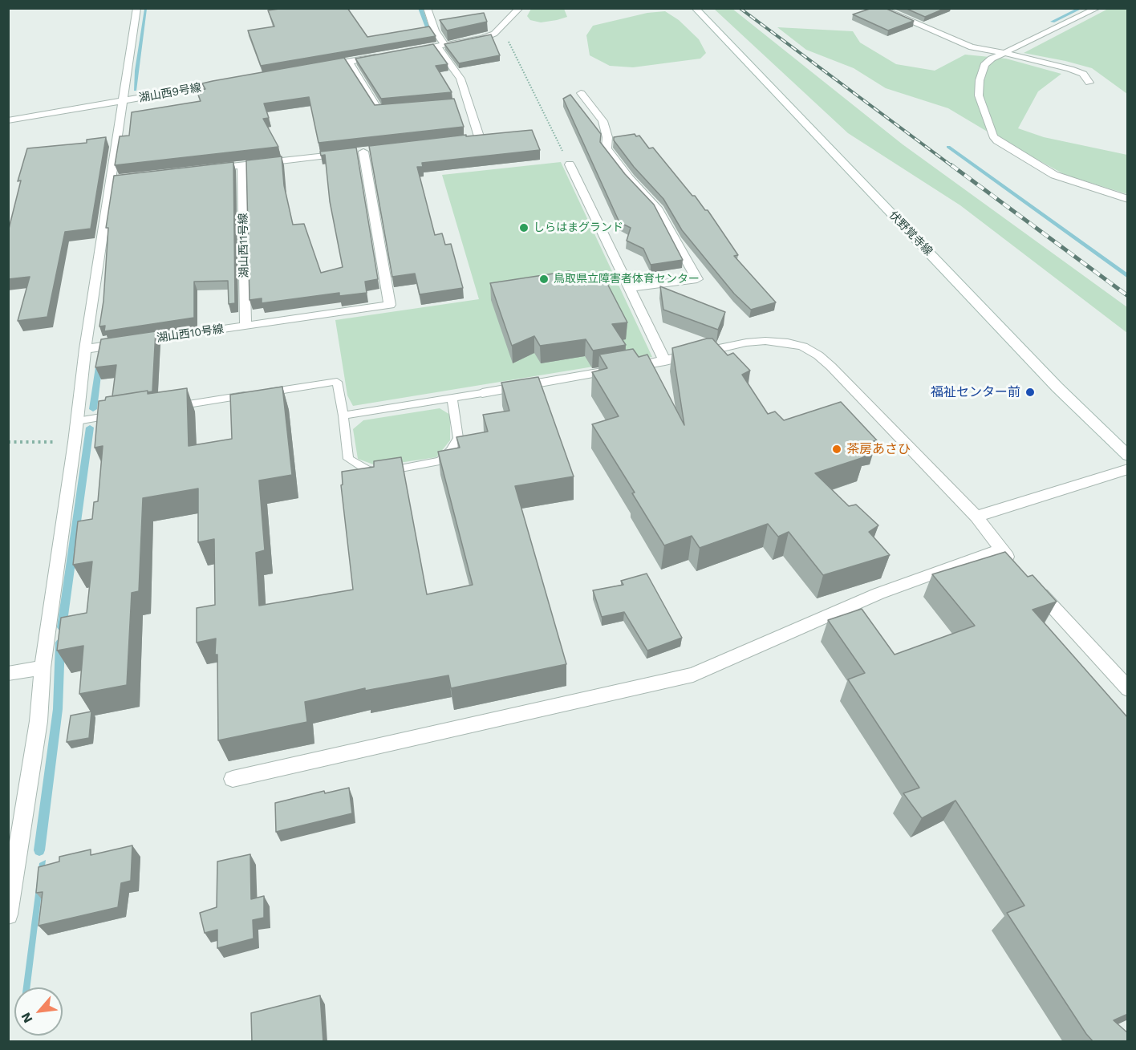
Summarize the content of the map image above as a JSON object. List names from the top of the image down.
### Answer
{
  "streets": {
    "street": [
      "湖山西9号線",
      "伏野覚寺線",
      "湖山西11号線",
      "湖山西10号線"
    ]
  },
  "crossings": [
    ["湖山西11号線", "湖山西10号線"]
  ],
  "places": [
    "しらはまグランド",
    "鳥取県立障害者体育センター",
    "福祉センター前",
    "茶房あさひ"
  ],
  "north": "bottom left"
}
